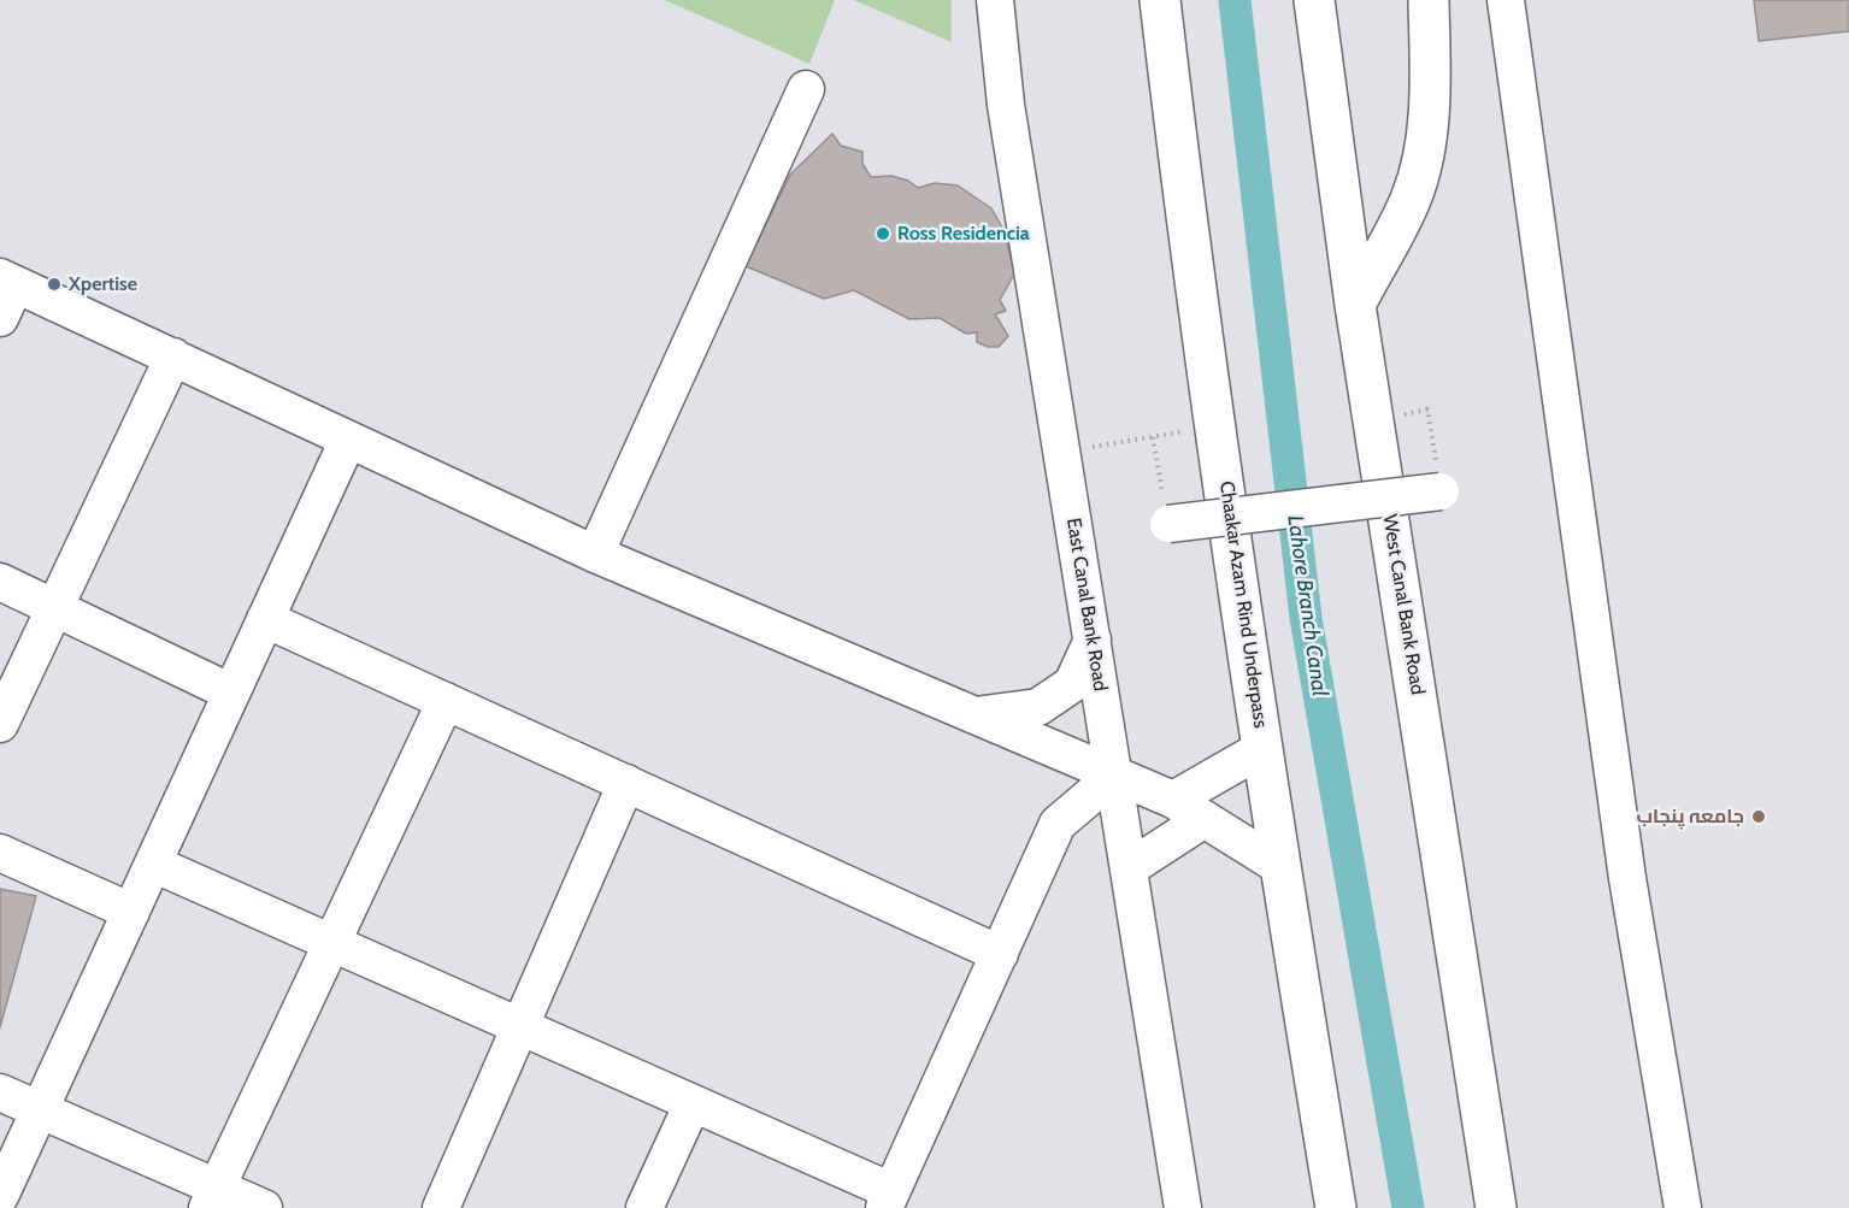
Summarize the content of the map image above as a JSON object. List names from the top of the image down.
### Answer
{
  "streets": {
    "highway": ["Chaakar Azam Rind Underpass", "West Canal Bank Road"],
    "street": ["East Canal Bank Road"]
  },
  "water": ["Lahore Branch Canal"],
  "places": ["Ross Residencia", "Xpertise", "جامعہ پنجاب"]
}
